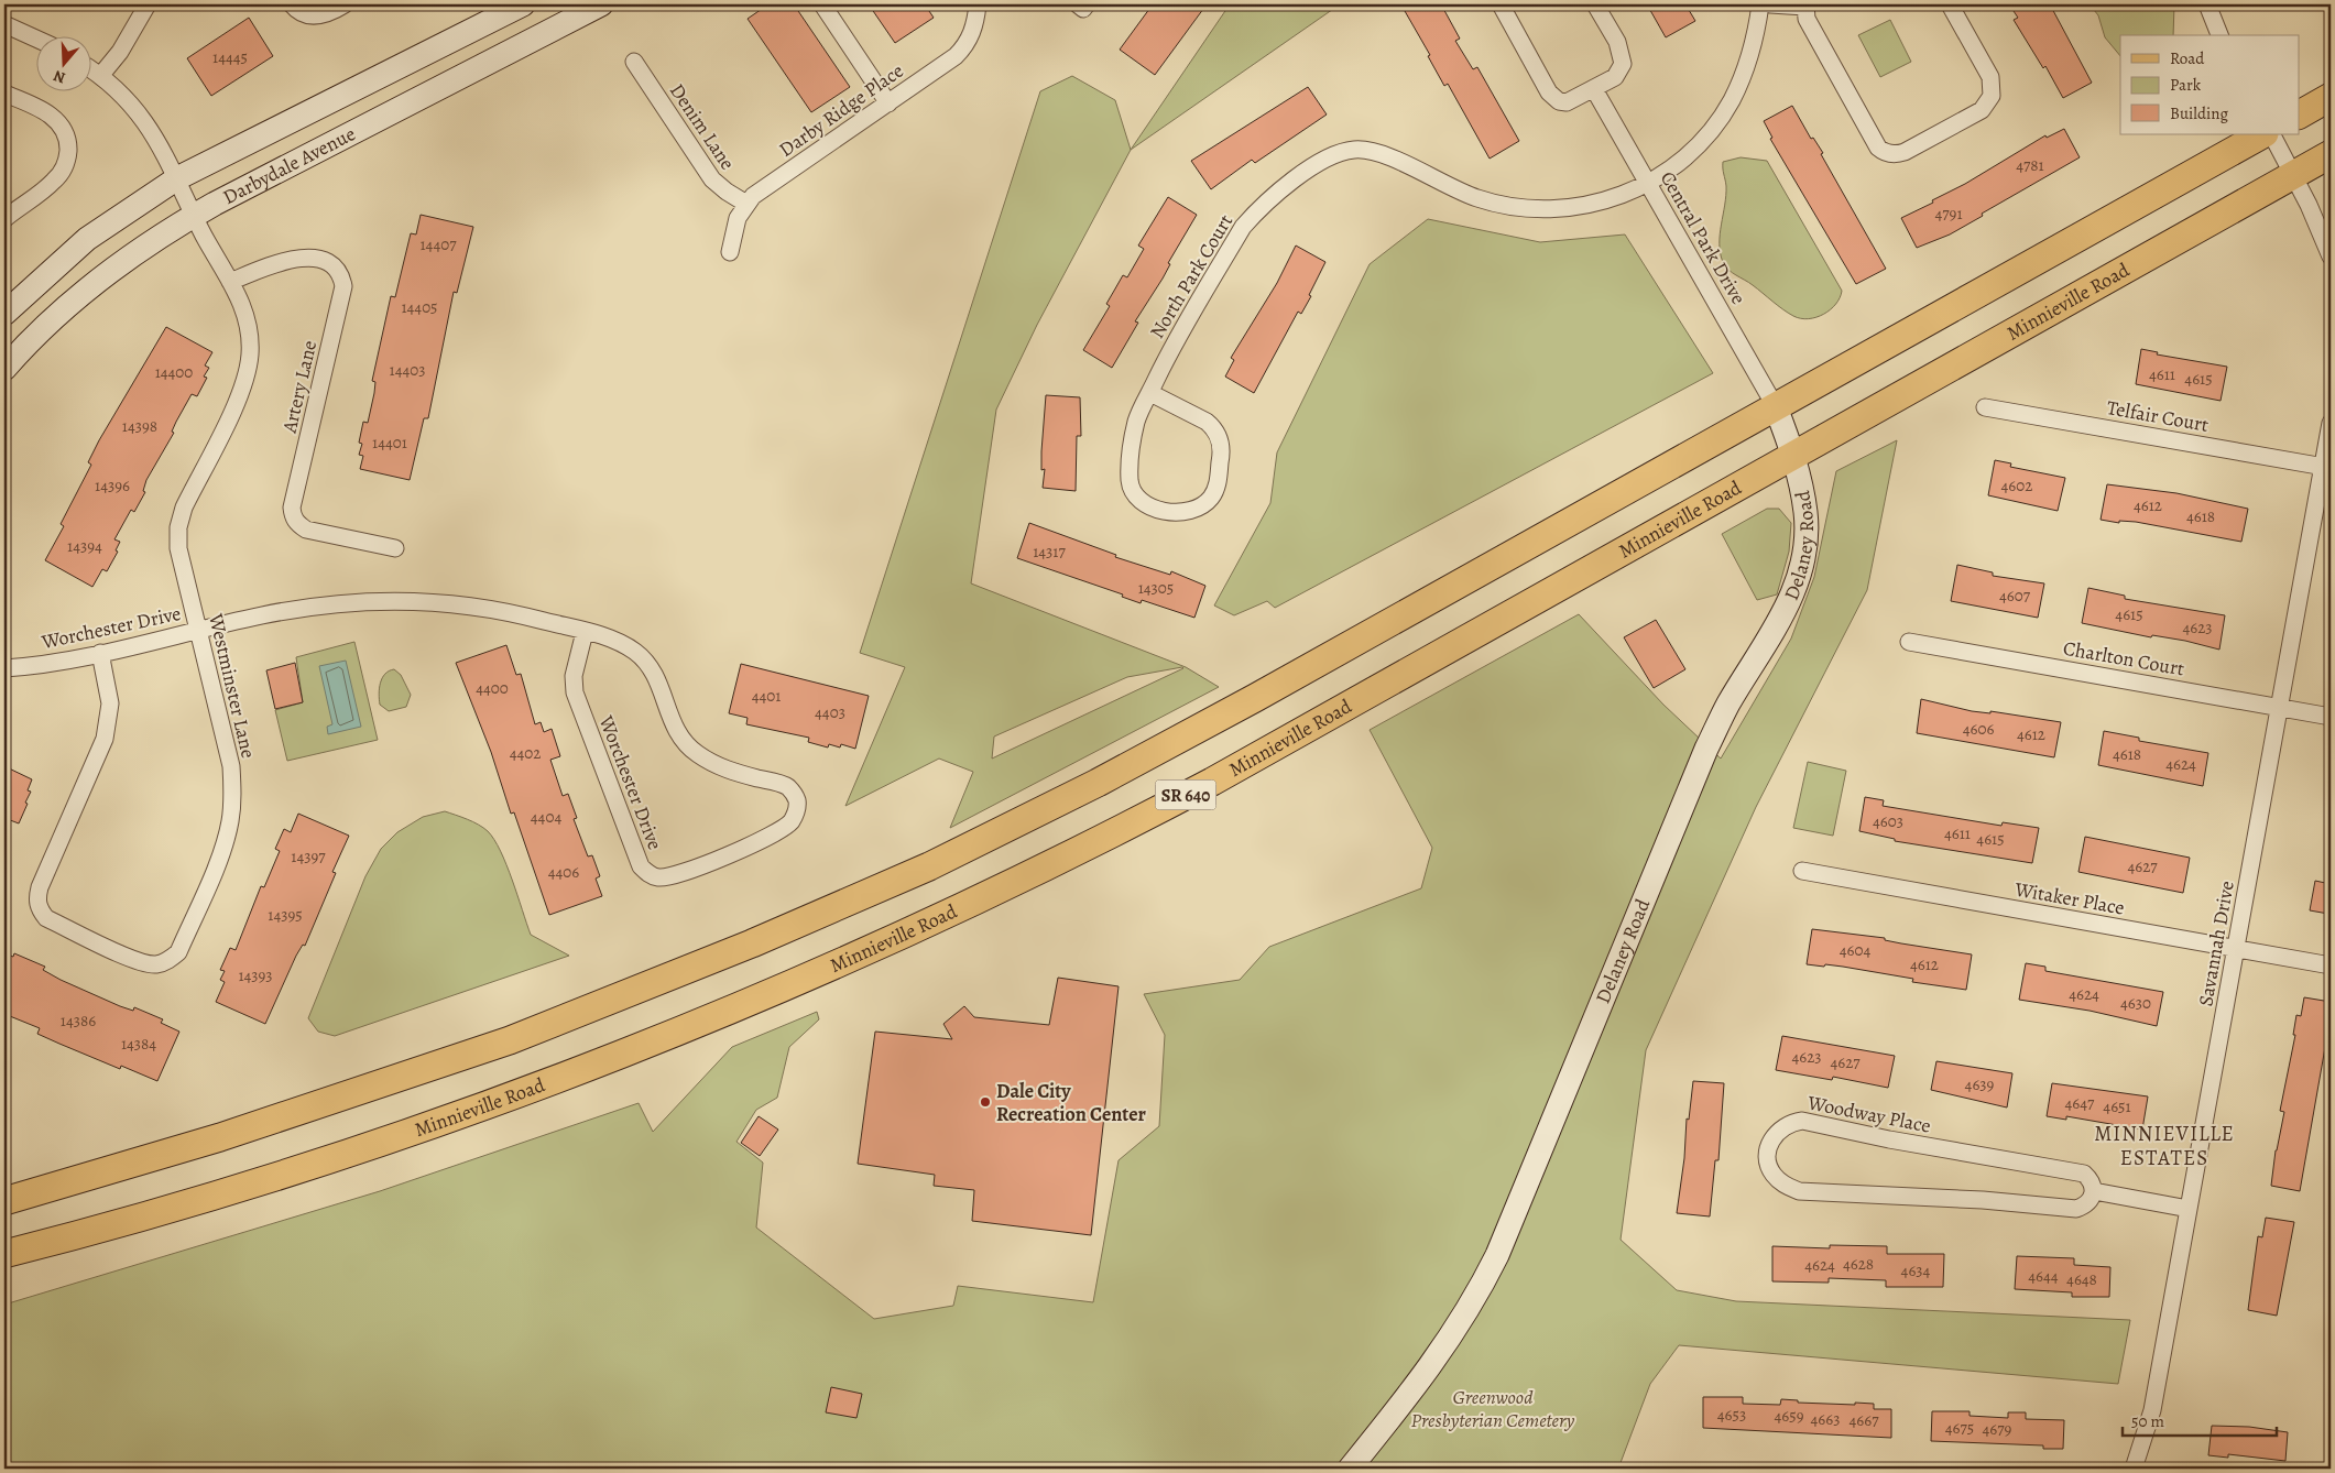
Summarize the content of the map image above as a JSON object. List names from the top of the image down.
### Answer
{
  "streets": {
    "main road": ["Minnieville Road", "SR 640"],
    "street": [
      "Darby Ridge Place",
      "Denim Lane",
      "Darbydale Avenue",
      "Central Park Drive",
      "North Park Court",
      "Artery Lane",
      "Telfair Court",
      "Delaney Road",
      "Worchester Drive",
      "Charlton Court",
      "Westminster Lane",
      "Witaker Place",
      "Savannah Drive",
      "Woodway Place"
    ]
  },
  "crossings": [
    ["Darby Ridge Place", "Denim Lane"],
    ["Darbydale Avenue", "Westminster Lane"],
    ["Central Park Drive", "North Park Court"],
    ["Central Park Drive", "Delaney Road"],
    ["Central Park Drive", "SR 640"],
    ["Minnieville Road", "Delaney Road"],
    ["Artery Lane", "Westminster Lane"],
    ["Telfair Court", "Savannah Drive"],
    ["Delaney Road", "SR 640"],
    ["Worchester Drive", "Westminster Lane"],
    ["Charlton Court", "Savannah Drive"],
    ["Witaker Place", "Savannah Drive"]
  ],
  "districts": ["MINNIEVILLE ESTATES"],
  "parks": ["Greenwood Presbyterian Cemetery"],
  "places": ["Dale City Recreation Center"],
  "house_numbers": [
    "14445",
    "4781",
    "4791",
    "14407",
    "14405",
    "14403",
    "14400",
    "4611",
    "4615",
    "14398",
    "14401",
    "14396",
    "4602",
    "4612",
    "4618",
    "14394",
    "14317",
    "14305",
    "4607",
    "4615",
    "4623",
    "4400",
    "4401",
    "4403",
    "4606",
    "4612",
    "4402",
    "4618",
    "4624",
    "4404",
    "4603",
    "4611",
    "4615",
    "14397",
    "4627",
    "4406",
    "14395",
    "4604",
    "4612",
    "14393",
    "4624",
    "4630",
    "14386",
    "14384",
    "4623",
    "4627",
    "4639",
    "4647",
    "4651",
    "4628",
    "4624",
    "4634",
    "4644",
    "4648",
    "4653",
    "4659",
    "4663",
    "4667",
    "4675",
    "4679"
  ],
  "legend": ["Road", "Park", "Building"],
  "scale_bar": "50 m",
  "north": "bottom"
}
